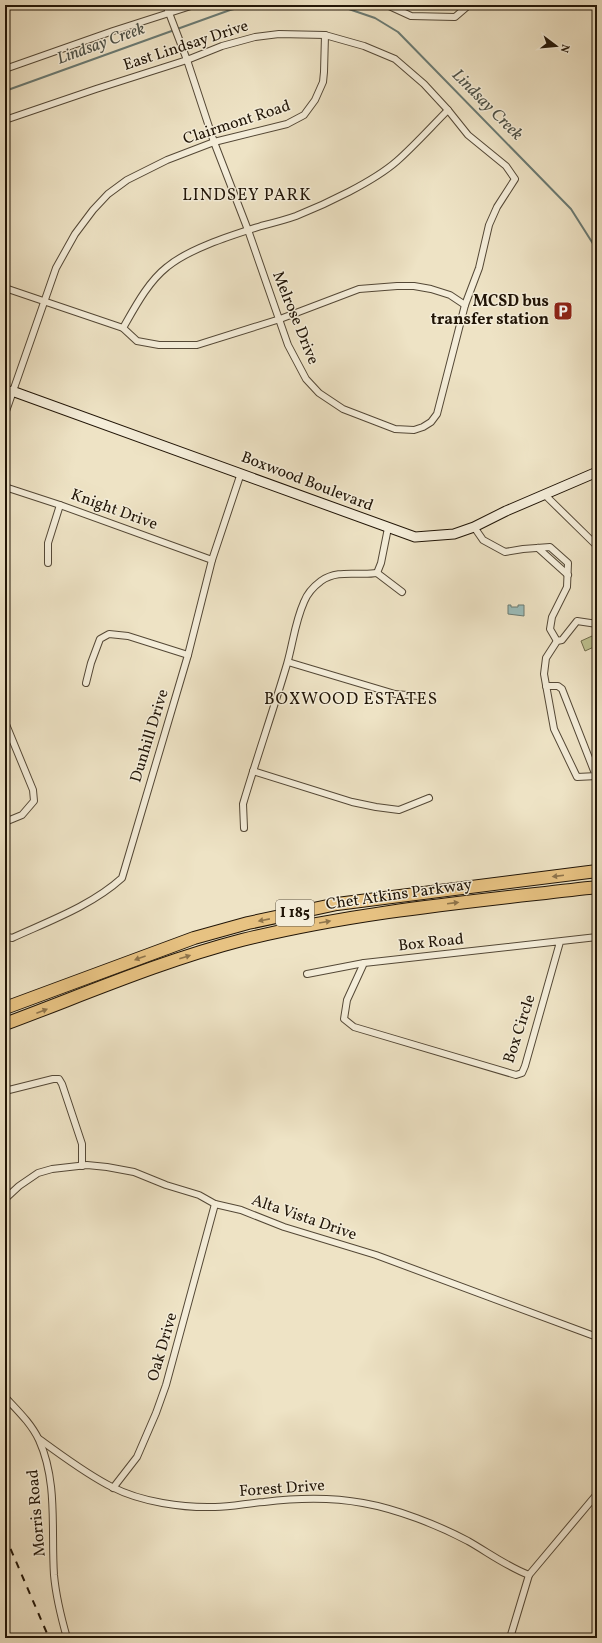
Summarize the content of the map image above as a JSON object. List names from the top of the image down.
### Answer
{
  "streets": {
    "highway": ["Chet Atkins Parkway", "I 185"],
    "street": [
      "East Lindsay Drive",
      "Clairmont Road",
      "Melrose Drive",
      "Boxwood Boulevard",
      "Knight Drive",
      "Dunhill Drive",
      "Box Road",
      "Box Circle",
      "Alta Vista Drive",
      "Oak Drive",
      "Forest Drive",
      "Morris Road"
    ]
  },
  "crossings": [
    ["East Lindsay Drive", "Clairmont Road"],
    ["East Lindsay Drive", "Melrose Drive"],
    ["Clairmont Road", "Melrose Drive"],
    ["Clairmont Road", "Boxwood Boulevard"],
    ["Boxwood Boulevard", "Dunhill Drive"],
    ["Knight Drive", "Dunhill Drive"],
    ["Box Road", "Box Circle"],
    ["Alta Vista Drive", "Oak Drive"],
    ["Oak Drive", "Forest Drive"],
    ["Forest Drive", "Morris Road"]
  ],
  "districts": ["LINDSEY PARK", "BOXWOOD ESTATES"],
  "water": ["Lindsay Creek"],
  "places": {
    "parking": ["MCSD bus transfer station"]
  },
  "north": "right"
}
